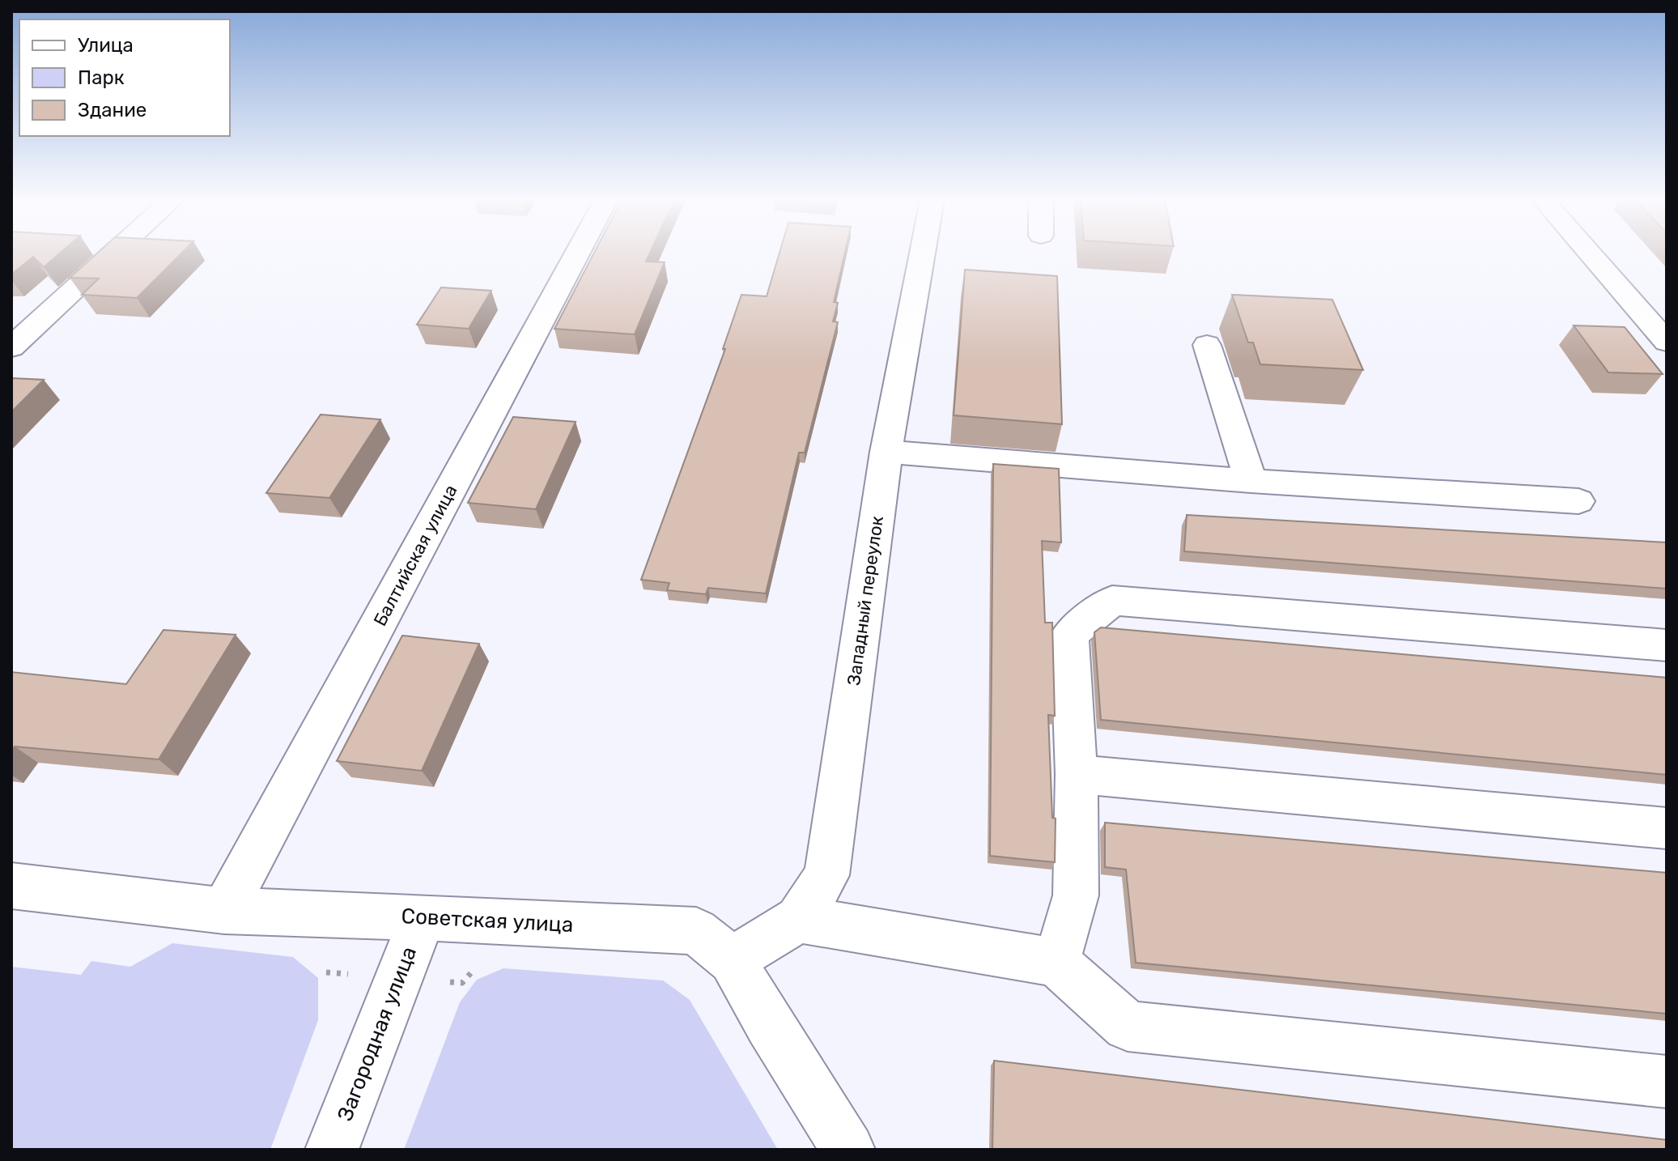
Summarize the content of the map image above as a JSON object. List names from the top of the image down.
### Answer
{
  "streets": {
    "street": [
      "Балтийская улица",
      "Западный переулок",
      "Советская улица",
      "Загородная улица"
    ]
  },
  "crossings": [
    ["Балтийская улица", "Советская улица"],
    ["Западный переулок", "Советская улица"],
    ["Советская улица", "Загородная улица"]
  ],
  "legend": ["Улица", "Парк", "Здание"]
}
